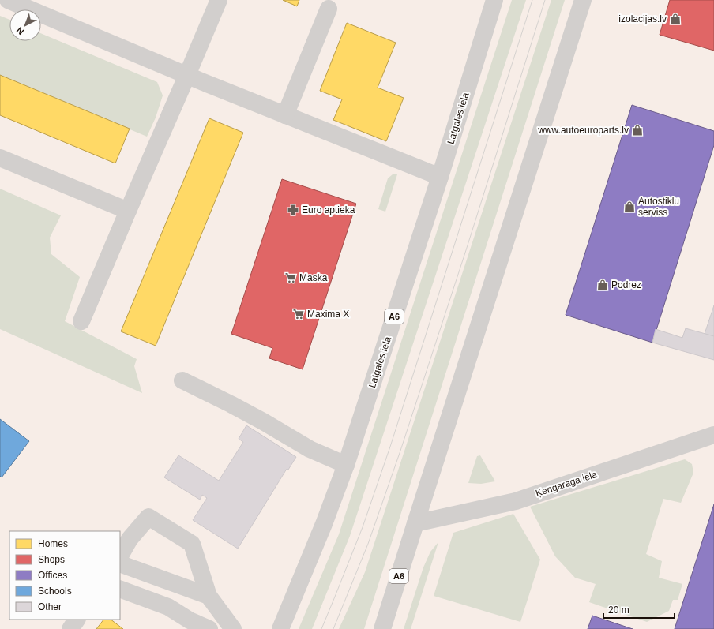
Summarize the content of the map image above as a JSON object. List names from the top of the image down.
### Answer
{
  "streets": {
    "main road": ["Latgales iela", "A6", "Ķengaraga iela"]
  },
  "crossings": [
    ["A6", "Ķengaraga iela"]
  ],
  "places": {
    "shop": [
      "izolacijas.lv",
      "www.autoeuroparts.lv",
      "Autostiklu serviss",
      "Podrez"
    ],
    "pharmacy": ["Euro aptieka"],
    "supermarket": ["Maska", "Maxima X"]
  },
  "legend": [
    "Homes",
    "Shops",
    "Offices",
    "Schools",
    "Other"
  ],
  "scale_bar": "20 m",
  "north": "bottom left"
}
